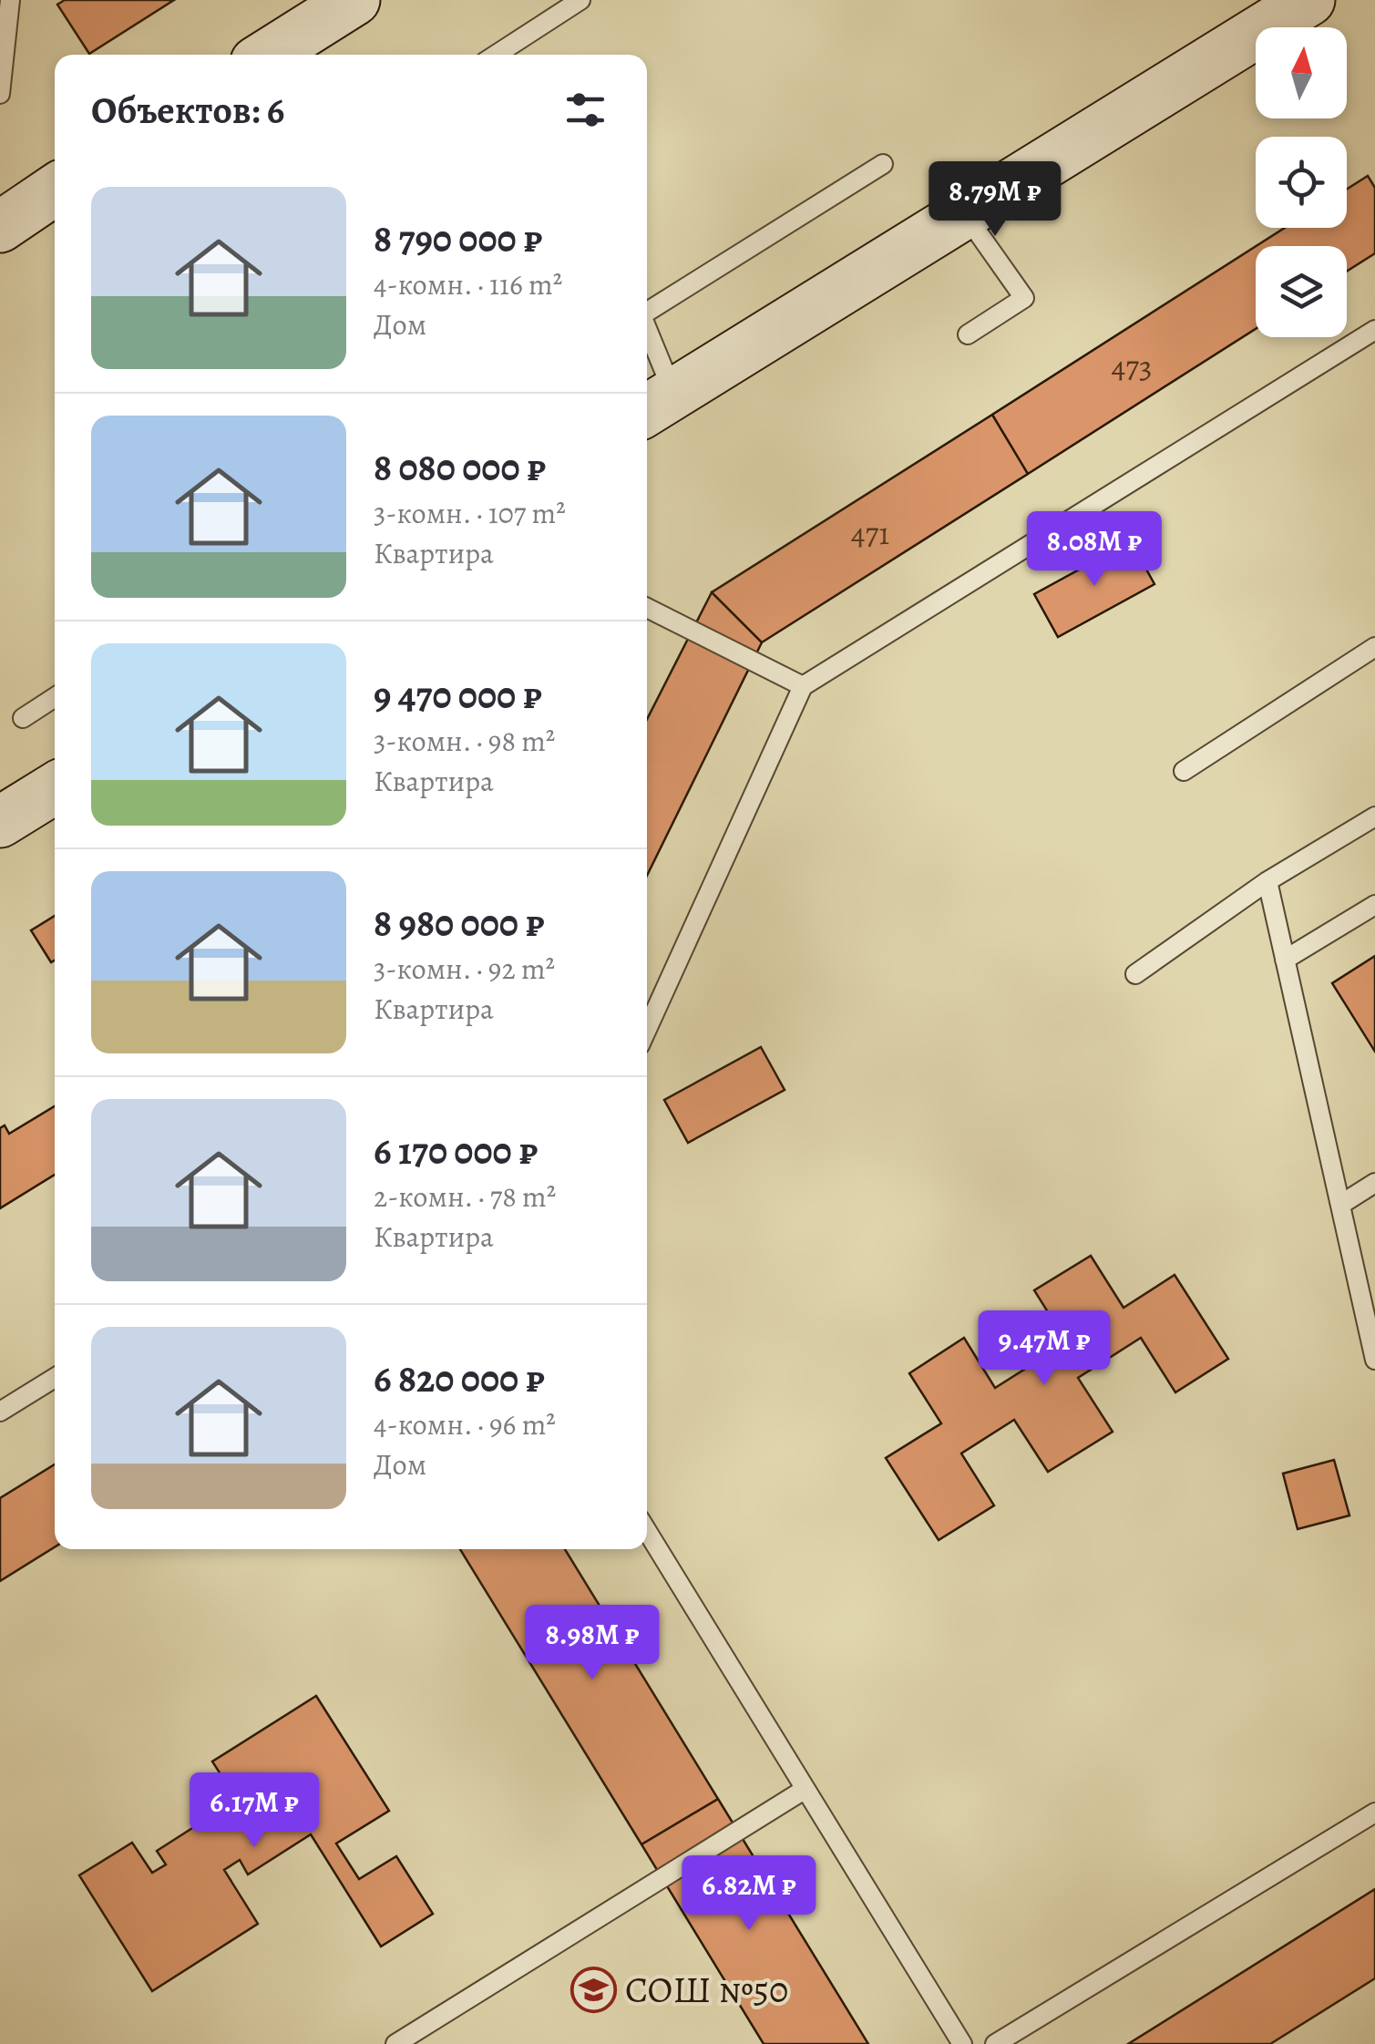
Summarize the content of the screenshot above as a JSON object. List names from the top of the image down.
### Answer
{
  "places": {
    "school or university": ["СОШ №50"]
  },
  "house_numbers": ["473", "471"],
  "north": "top",
  "page": {
    "heading": "Объектов: 6",
    "price": [
      "8.79M ₽",
      "8.08M ₽",
      "9.47M ₽",
      "8.98M ₽",
      "6.17M ₽",
      "6.82M ₽"
    ],
    "list": [
      {
        "name": "8 790 000 ₽",
        "note": "4-комн. · 116 m² · Дом"
      },
      {
        "name": "8 080 000 ₽",
        "note": "3-комн. · 107 m² · Квартира"
      },
      {
        "name": "9 470 000 ₽",
        "note": "3-комн. · 98 m² · Квартира"
      },
      {
        "name": "8 980 000 ₽",
        "note": "3-комн. · 92 m² · Квартира"
      },
      {
        "name": "6 170 000 ₽",
        "note": "2-комн. · 78 m² · Квартира"
      },
      {
        "name": "6 820 000 ₽",
        "note": "4-комн. · 96 m² · Дом"
      }
    ]
  }
}
